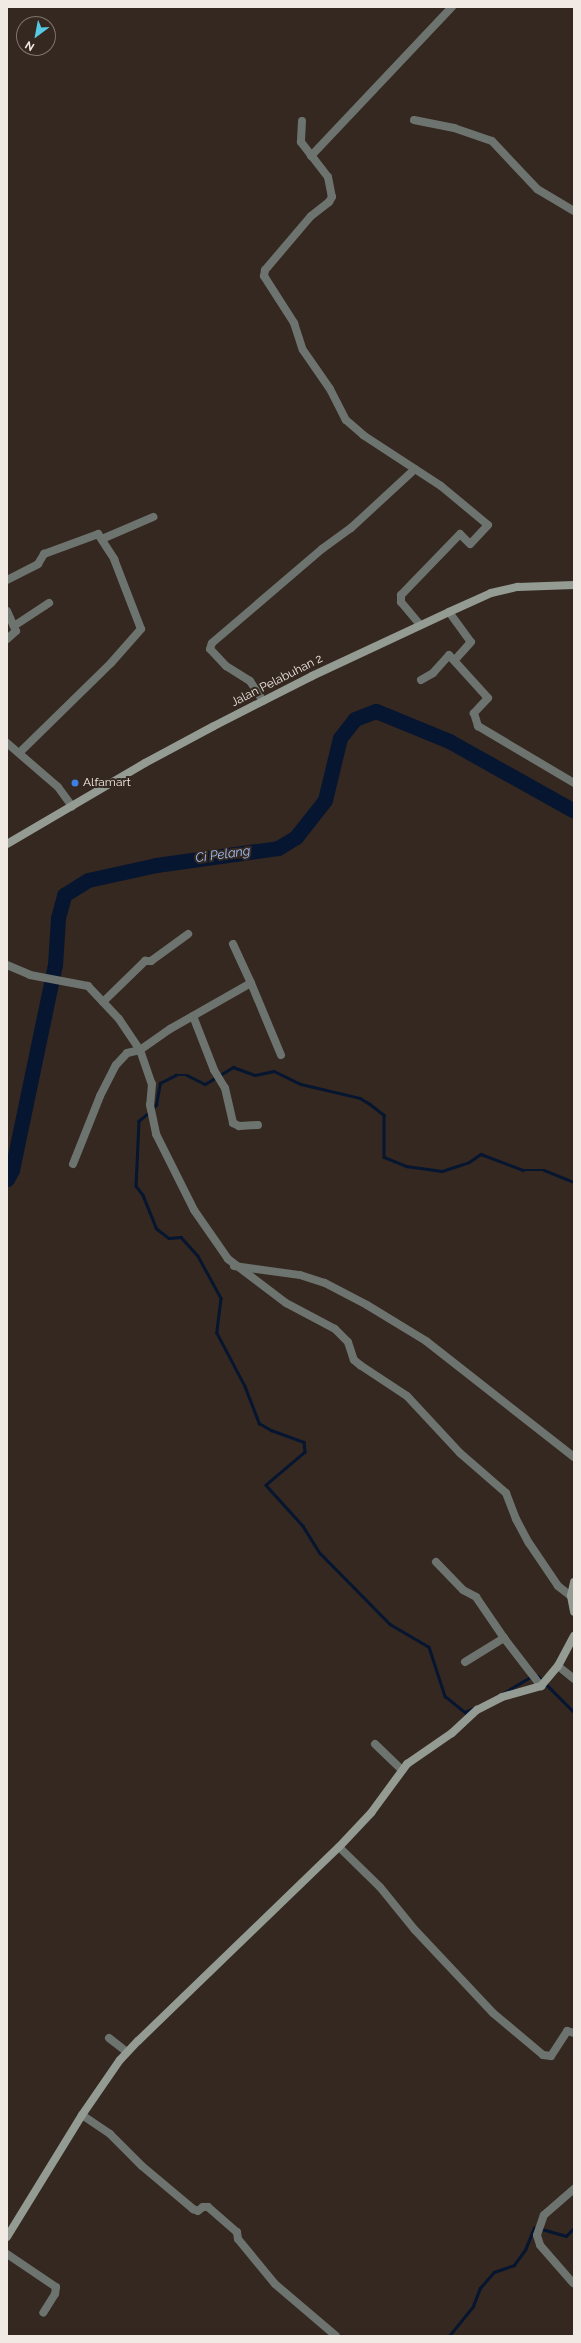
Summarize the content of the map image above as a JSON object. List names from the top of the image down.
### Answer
{
  "streets": {
    "street": ["Jalan Pelabuhan 2"]
  },
  "water": ["Ci Pelang"],
  "places": ["Alfamart"],
  "north": "bottom left"
}
